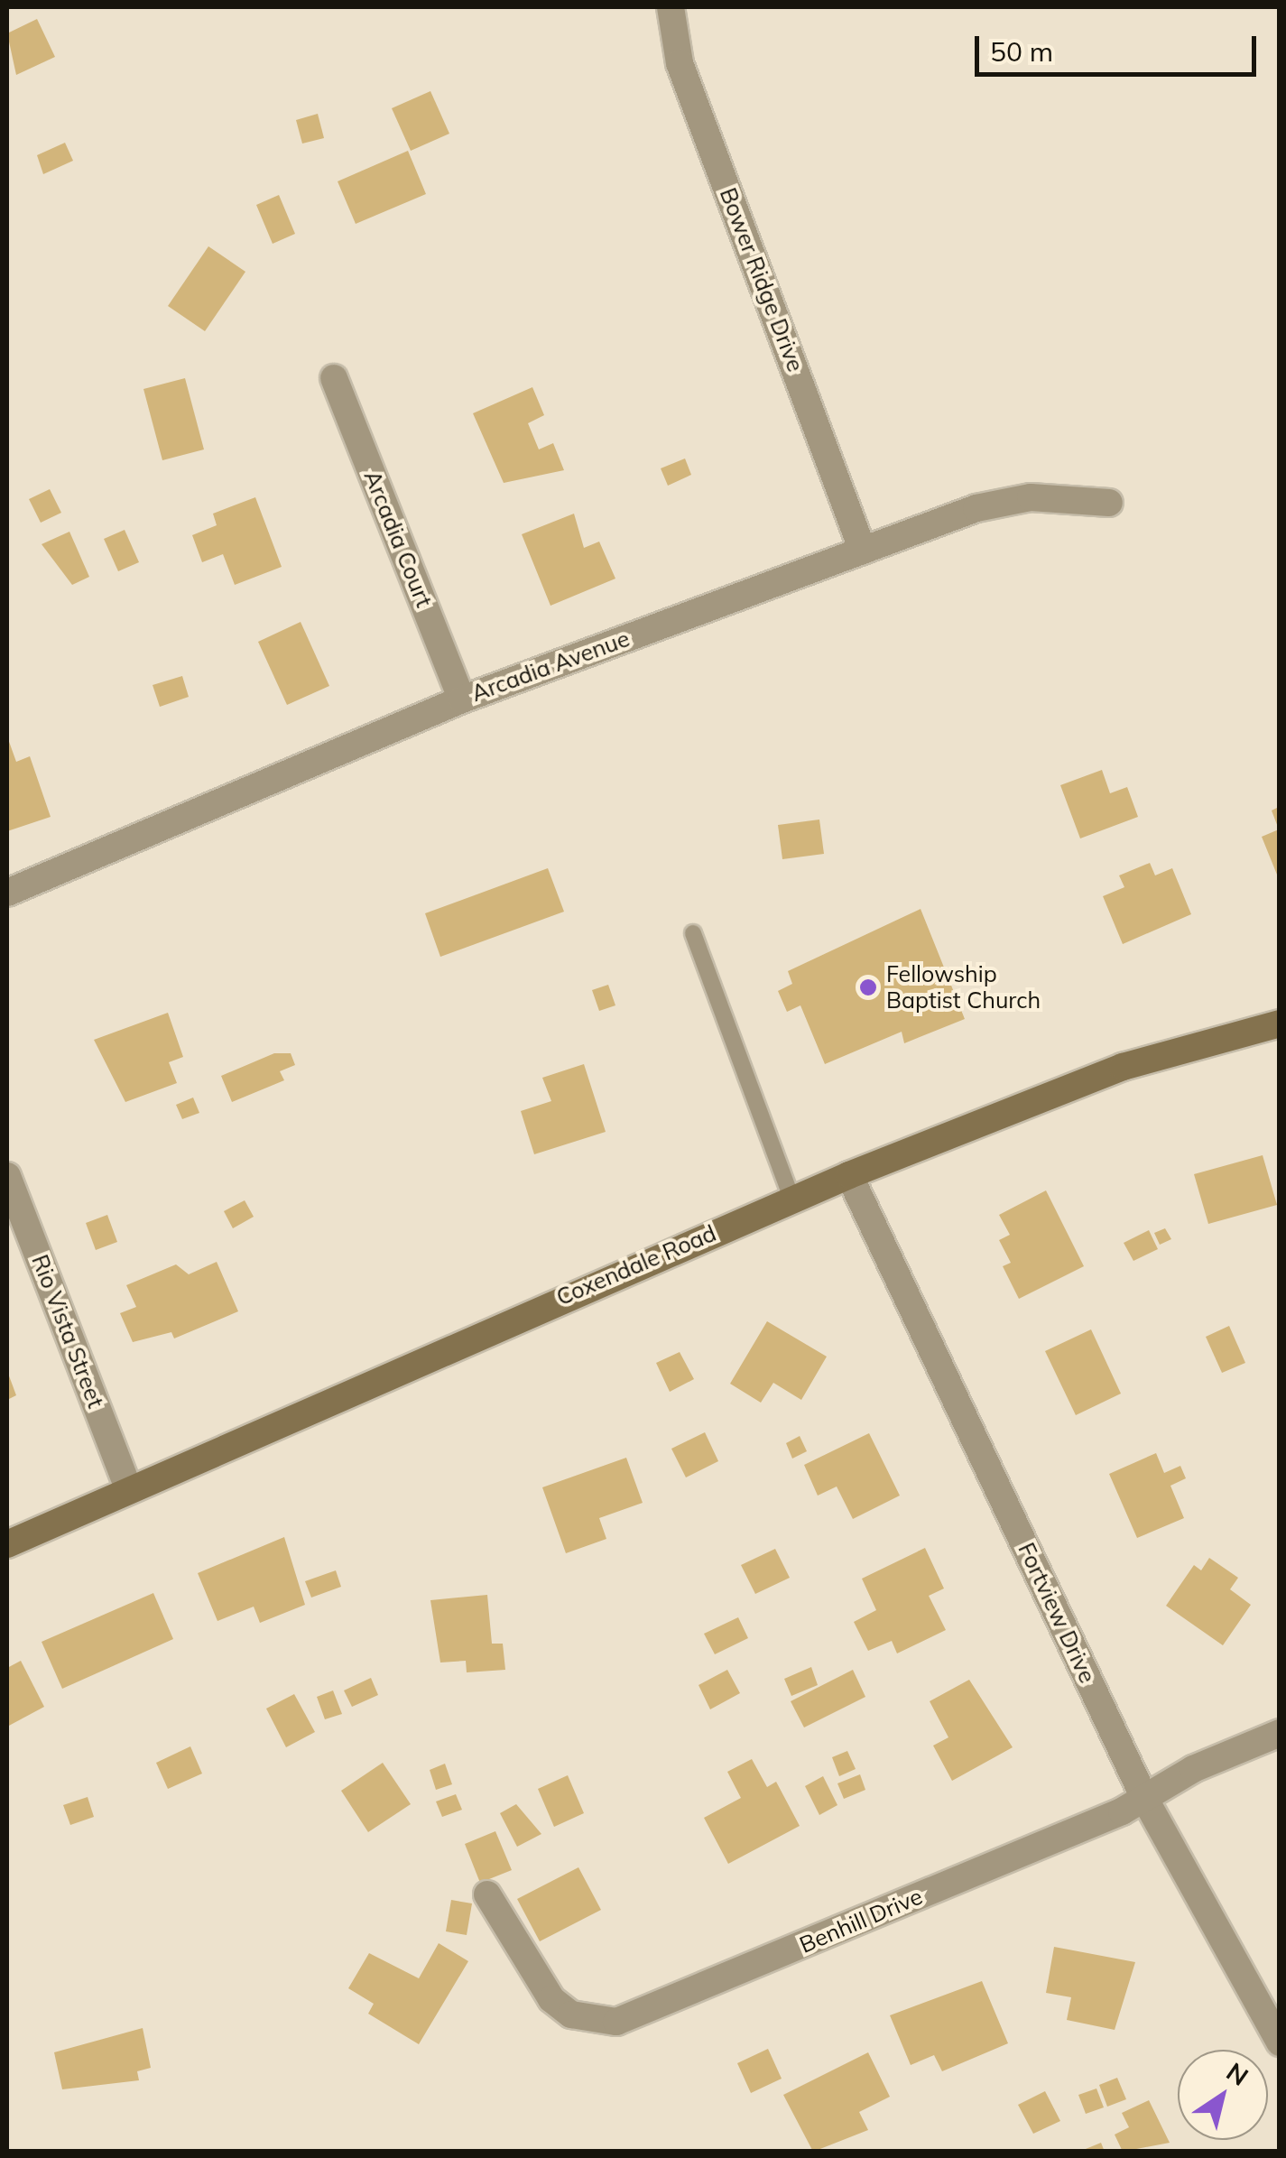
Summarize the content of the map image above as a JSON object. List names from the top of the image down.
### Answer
{
  "streets": {
    "street": [
      "Bower Ridge Drive",
      "Arcadia Court",
      "Arcadia Avenue",
      "Coxendale Road",
      "Rio Vista Street",
      "Fortview Drive",
      "Benhill Drive"
    ]
  },
  "crossings": [
    ["Bower Ridge Drive", "Arcadia Avenue"],
    ["Arcadia Court", "Arcadia Avenue"],
    ["Coxendale Road", "Rio Vista Street"],
    ["Coxendale Road", "Fortview Drive"],
    ["Fortview Drive", "Benhill Drive"]
  ],
  "places": ["Fellowship Baptist Church"],
  "scale_bar": "50 m",
  "north": "top right"
}
